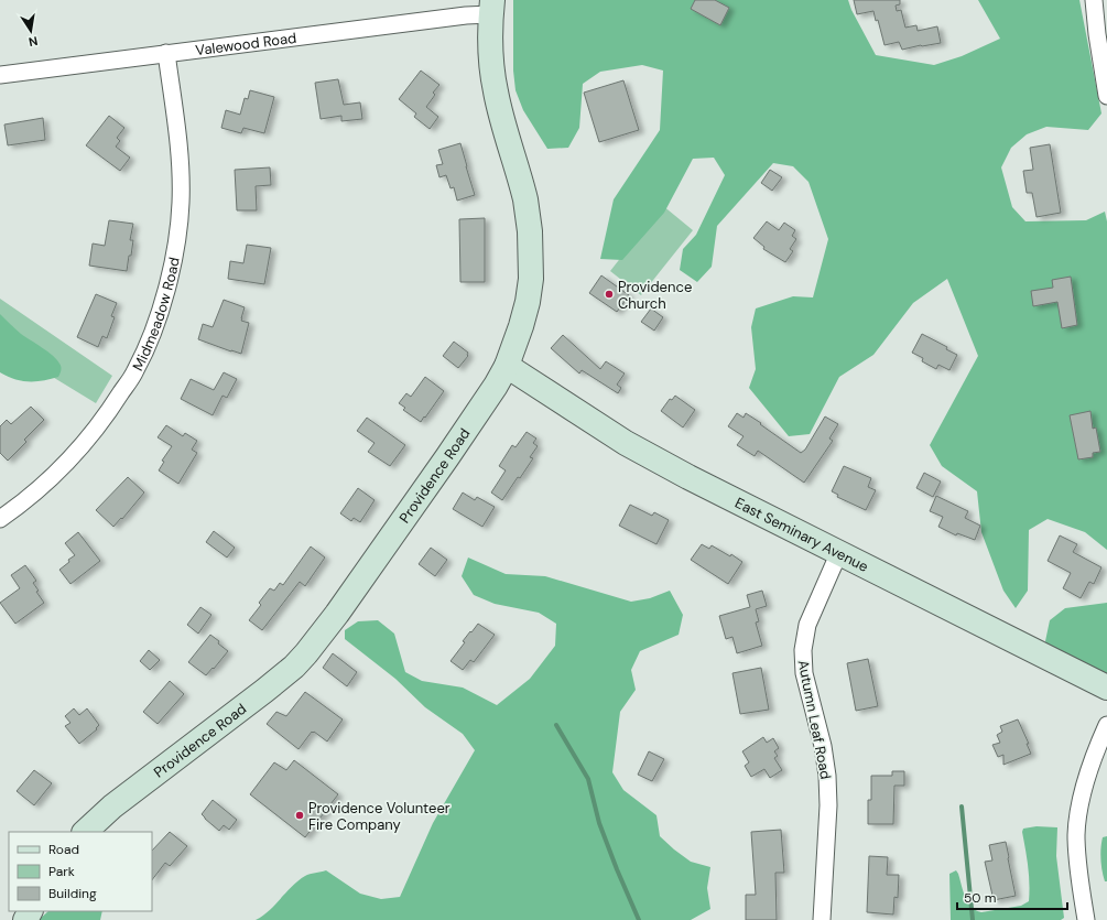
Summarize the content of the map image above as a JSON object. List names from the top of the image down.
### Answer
{
  "streets": {
    "street": [
      "Valewood Road",
      "Midmeadow Road",
      "Providence Road",
      "East Seminary Avenue",
      "Autumn Leaf Road"
    ]
  },
  "crossings": [
    ["Valewood Road", "Midmeadow Road"],
    ["Valewood Road", "Providence Road"],
    ["Providence Road", "East Seminary Avenue"],
    ["East Seminary Avenue", "Autumn Leaf Road"]
  ],
  "places": ["Providence Church", "Providence Volunteer Fire Company"],
  "legend": ["Road", "Park", "Building"],
  "scale_bar": "50 m",
  "north": "bottom"
}
